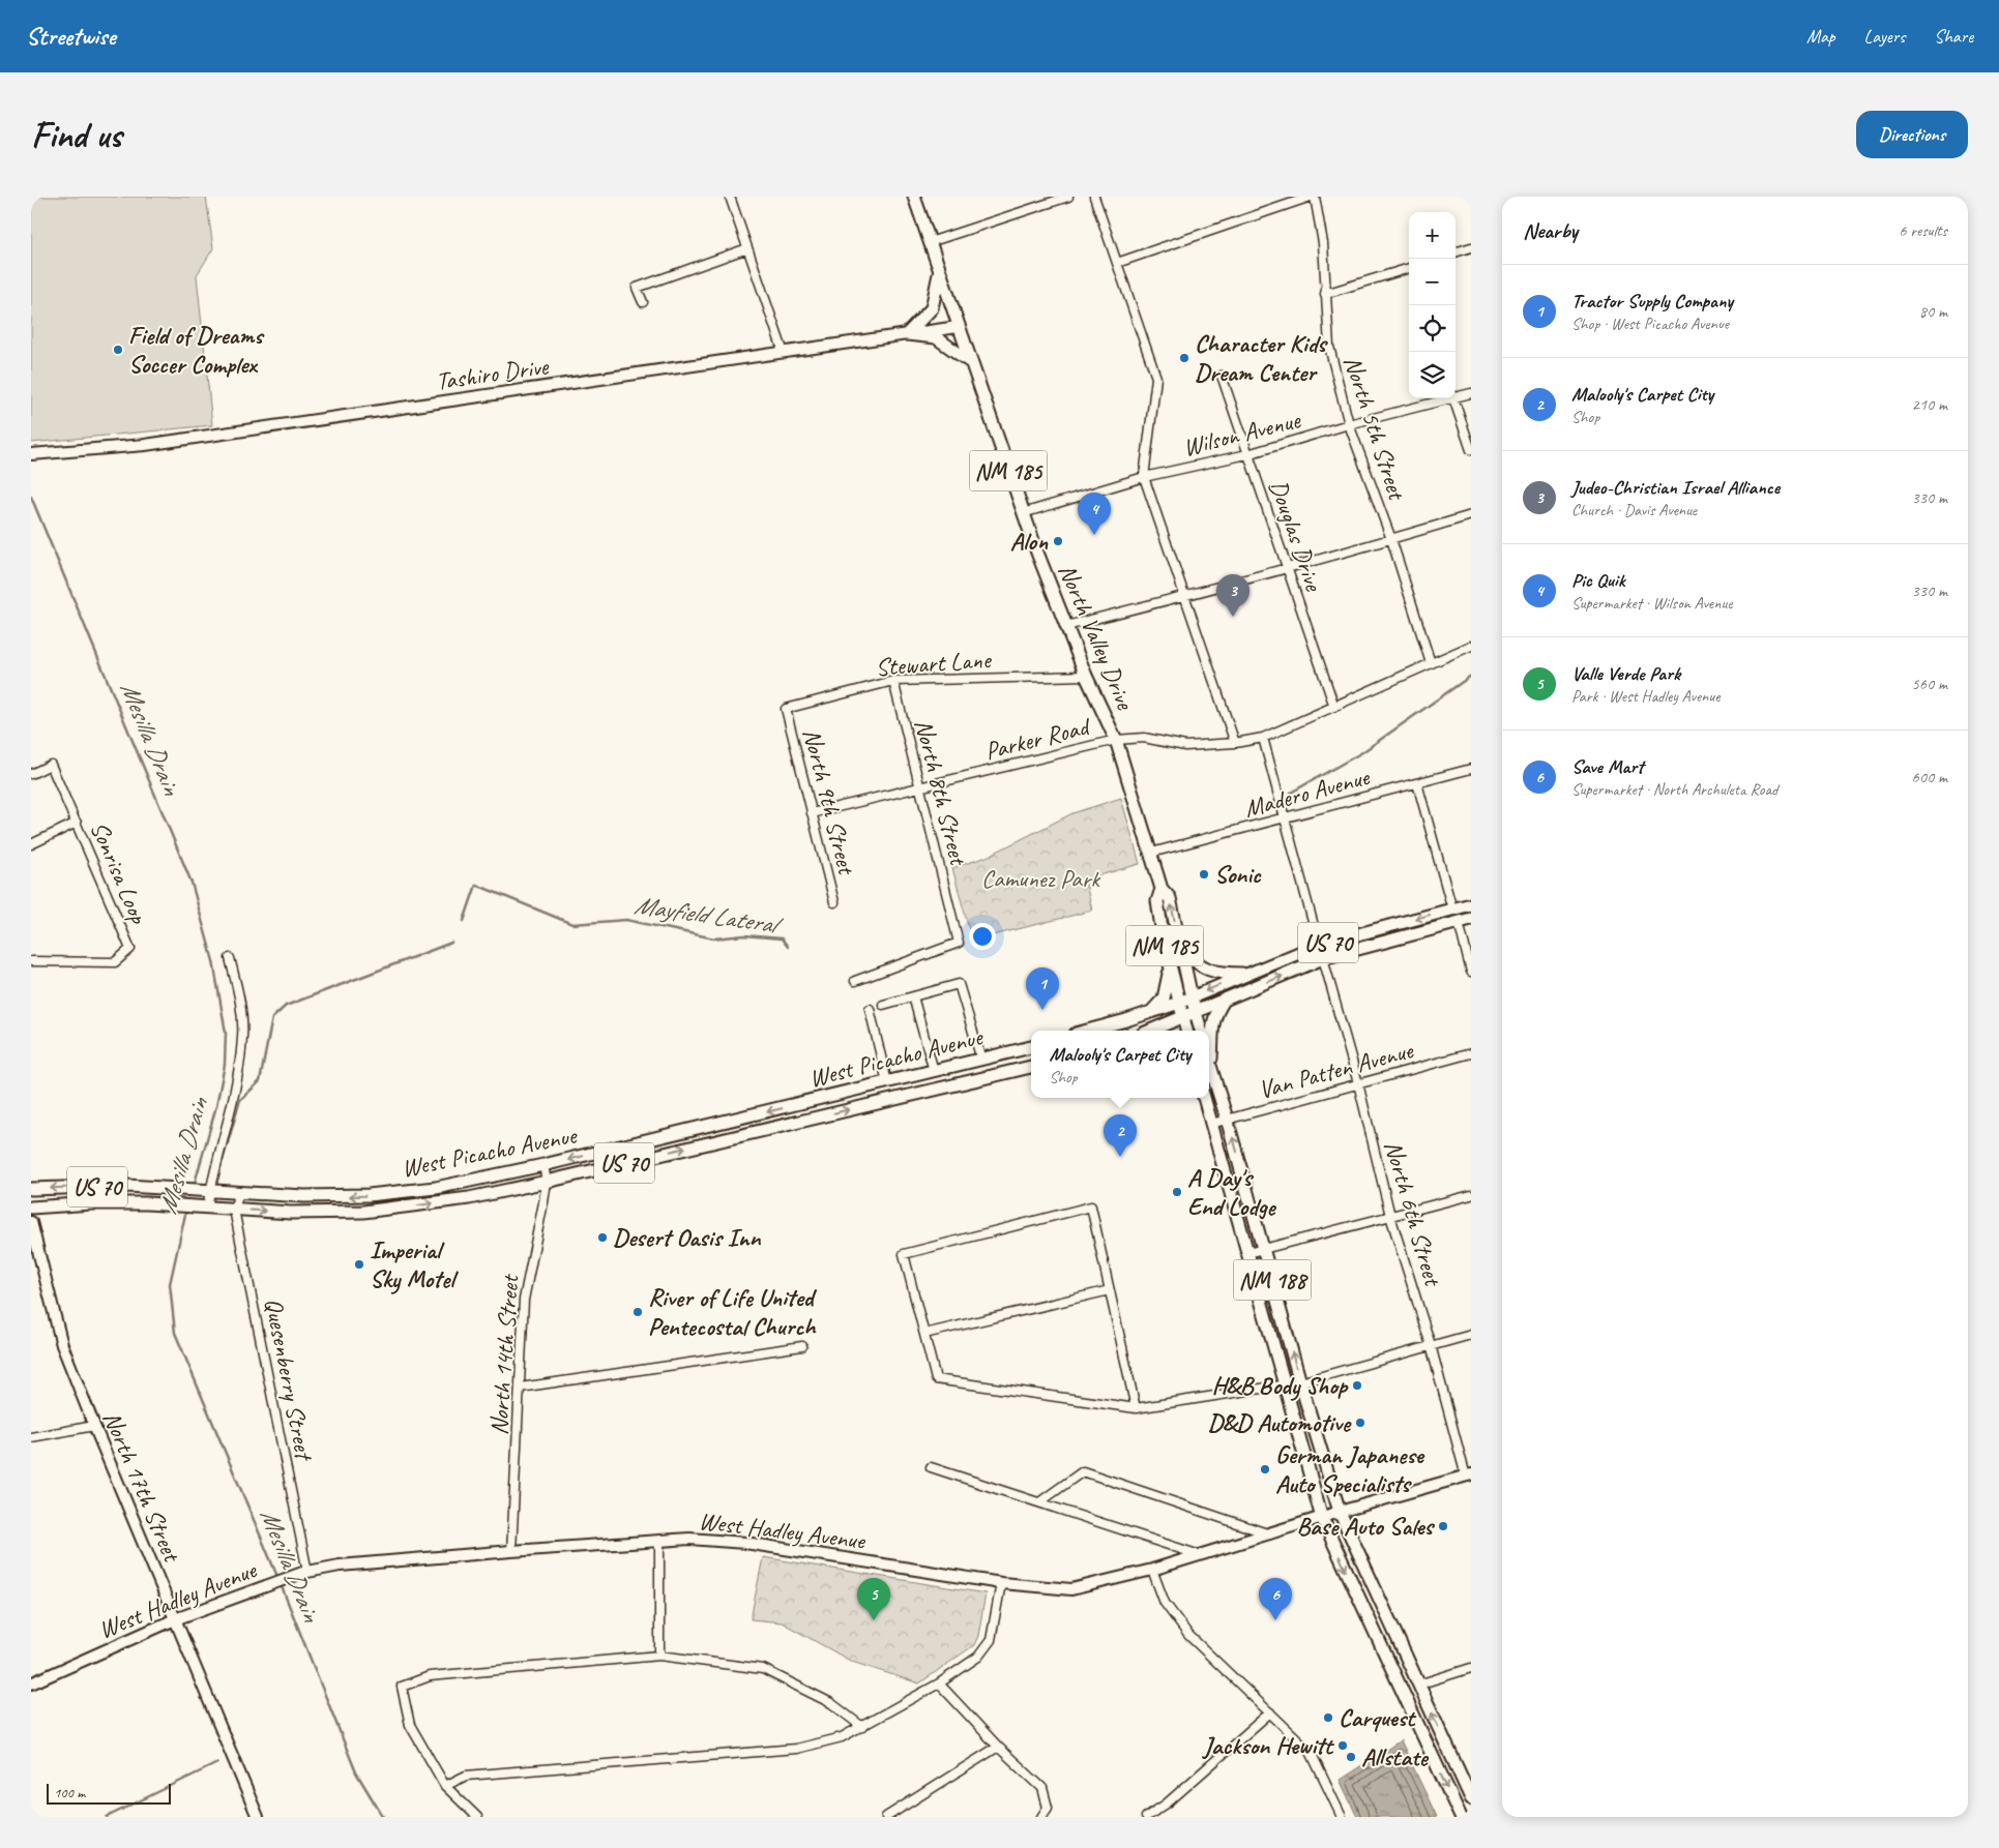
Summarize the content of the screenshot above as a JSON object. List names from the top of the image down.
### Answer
{
  "streets": {
    "main road": [
      "NM 185",
      "North Valley Drive",
      "US 70",
      "West Picacho Avenue",
      "NM 188"
    ],
    "street": [
      "Tashiro Drive",
      "North 5th Street",
      "Wilson Avenue",
      "Douglas Drive",
      "Stewart Lane",
      "Parker Road",
      "North 8th Street",
      "Madero Avenue",
      "North 9th Street",
      "Sonrisa Loop",
      "Van Patten Avenue",
      "North 6th Street",
      "North 14th Street",
      "Quesenberry Street",
      "North 17th Street",
      "West Hadley Avenue"
    ]
  },
  "crossings": [
    ["Tashiro Drive", "North Valley Drive"],
    ["North 5th Street", "Wilson Avenue"],
    ["North 5th Street", "Parker Road"],
    ["Wilson Avenue", "Douglas Drive"],
    ["Wilson Avenue", "North Valley Drive"],
    ["Douglas Drive", "Parker Road"],
    ["North Valley Drive", "Stewart Lane"],
    ["North Valley Drive", "Parker Road"],
    ["North Valley Drive", "Madero Avenue"],
    ["North Valley Drive", "US 70"],
    ["Stewart Lane", "North 8th Street"],
    ["Stewart Lane", "North 9th Street"],
    ["Parker Road", "North 8th Street"],
    ["Parker Road", "North 9th Street"],
    ["US 70", "North 6th Street"],
    ["West Picacho Avenue", "North 14th Street"],
    ["West Picacho Avenue", "Quesenberry Street"],
    ["Van Patten Avenue", "North 6th Street"],
    ["Van Patten Avenue", "NM 188"],
    ["North 6th Street", "West Hadley Avenue"],
    ["NM 188", "West Hadley Avenue"],
    ["North 14th Street", "West Hadley Avenue"],
    ["Quesenberry Street", "West Hadley Avenue"],
    ["North 17th Street", "West Hadley Avenue"]
  ],
  "water": ["Mesilla Drain", "Mayfield Lateral"],
  "parks": ["Camunez Park"],
  "places": [
    "Field of Dreams Soccer Complex",
    "Character Kids Dream Center",
    "Alon",
    "Sonic",
    "A Day's End Lodge",
    "Desert Oasis Inn",
    "Imperial Sky Motel",
    "River of Life United Pentecostal Church",
    "H&B Body Shop",
    "D&D Automotive",
    "German Japanese Auto Specialists",
    "Base Auto Sales",
    "Carquest",
    "Jackson Hewitt",
    "Allstate"
  ],
  "scale_bar": "100 m",
  "page": {
    "header": "Streetwise",
    "nav": ["Map", "Layers", "Share"],
    "buttons": "Directions",
    "title": "Find us",
    "heading": ["Nearby", "6 results"],
    "map_buttons": ["+", "−"],
    "list": [
      {
        "mark": "1",
        "name": "Tractor Supply Company",
        "note": "Shop · West Picacho Avenue",
        "value": "80 m"
      },
      {
        "mark": "2",
        "name": "Malooly's Carpet City",
        "note": "Shop",
        "value": "210 m"
      },
      {
        "mark": "3",
        "name": "Judeo-Christian Israel Alliance",
        "note": "Church · Davis Avenue",
        "value": "330 m"
      },
      {
        "mark": "4",
        "name": "Pic Quik",
        "note": "Supermarket · Wilson Avenue",
        "value": "330 m"
      },
      {
        "mark": "5",
        "name": "Valle Verde Park",
        "note": "Park · West Hadley Avenue",
        "value": "560 m"
      },
      {
        "mark": "6",
        "name": "Save Mart",
        "note": "Supermarket · North Archuleta Road",
        "value": "600 m"
      }
    ],
    "pins": [
      "4",
      "3",
      "1",
      "2",
      "5",
      "6"
    ],
    "popup": ["Malooly's Carpet City", "Shop"],
    "scale": "100 m"
  }
}
